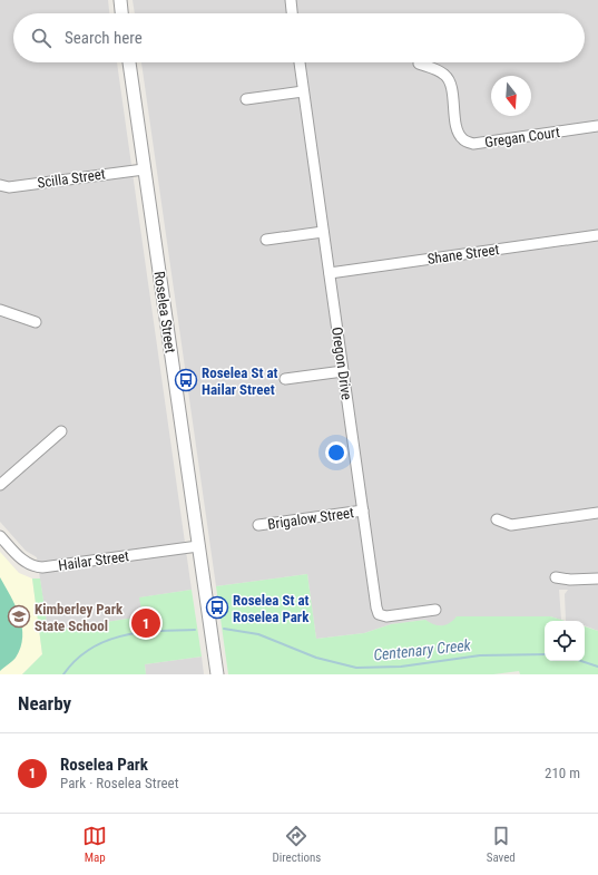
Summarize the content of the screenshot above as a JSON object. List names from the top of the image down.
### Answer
{
  "streets": {
    "street": [
      "Gregan Court",
      "Scilla Street",
      "Shane Street",
      "Roselea Street",
      "Oregon Drive",
      "Brigalow Street",
      "Hailar Street"
    ]
  },
  "crossings": [
    ["Scilla Street", "Roselea Street"],
    ["Shane Street", "Oregon Drive"],
    ["Roselea Street", "Hailar Street"],
    ["Oregon Drive", "Brigalow Street"]
  ],
  "water": ["Centenary Creek"],
  "places": {
    "bus stop": ["Roselea St at Hailar Street", "Roselea St at Roselea Park"],
    "school or university": ["Kimberley Park State School"]
  },
  "north": "bottom",
  "page": {
    "search": "Search here",
    "pins": "1",
    "heading": "Nearby",
    "list": [
      {
        "mark": "1",
        "name": "Roselea Park",
        "note": "Park · Roselea Street",
        "value": "210 m"
      }
    ],
    "nav": ["Map", "Directions", "Saved"]
  }
}
